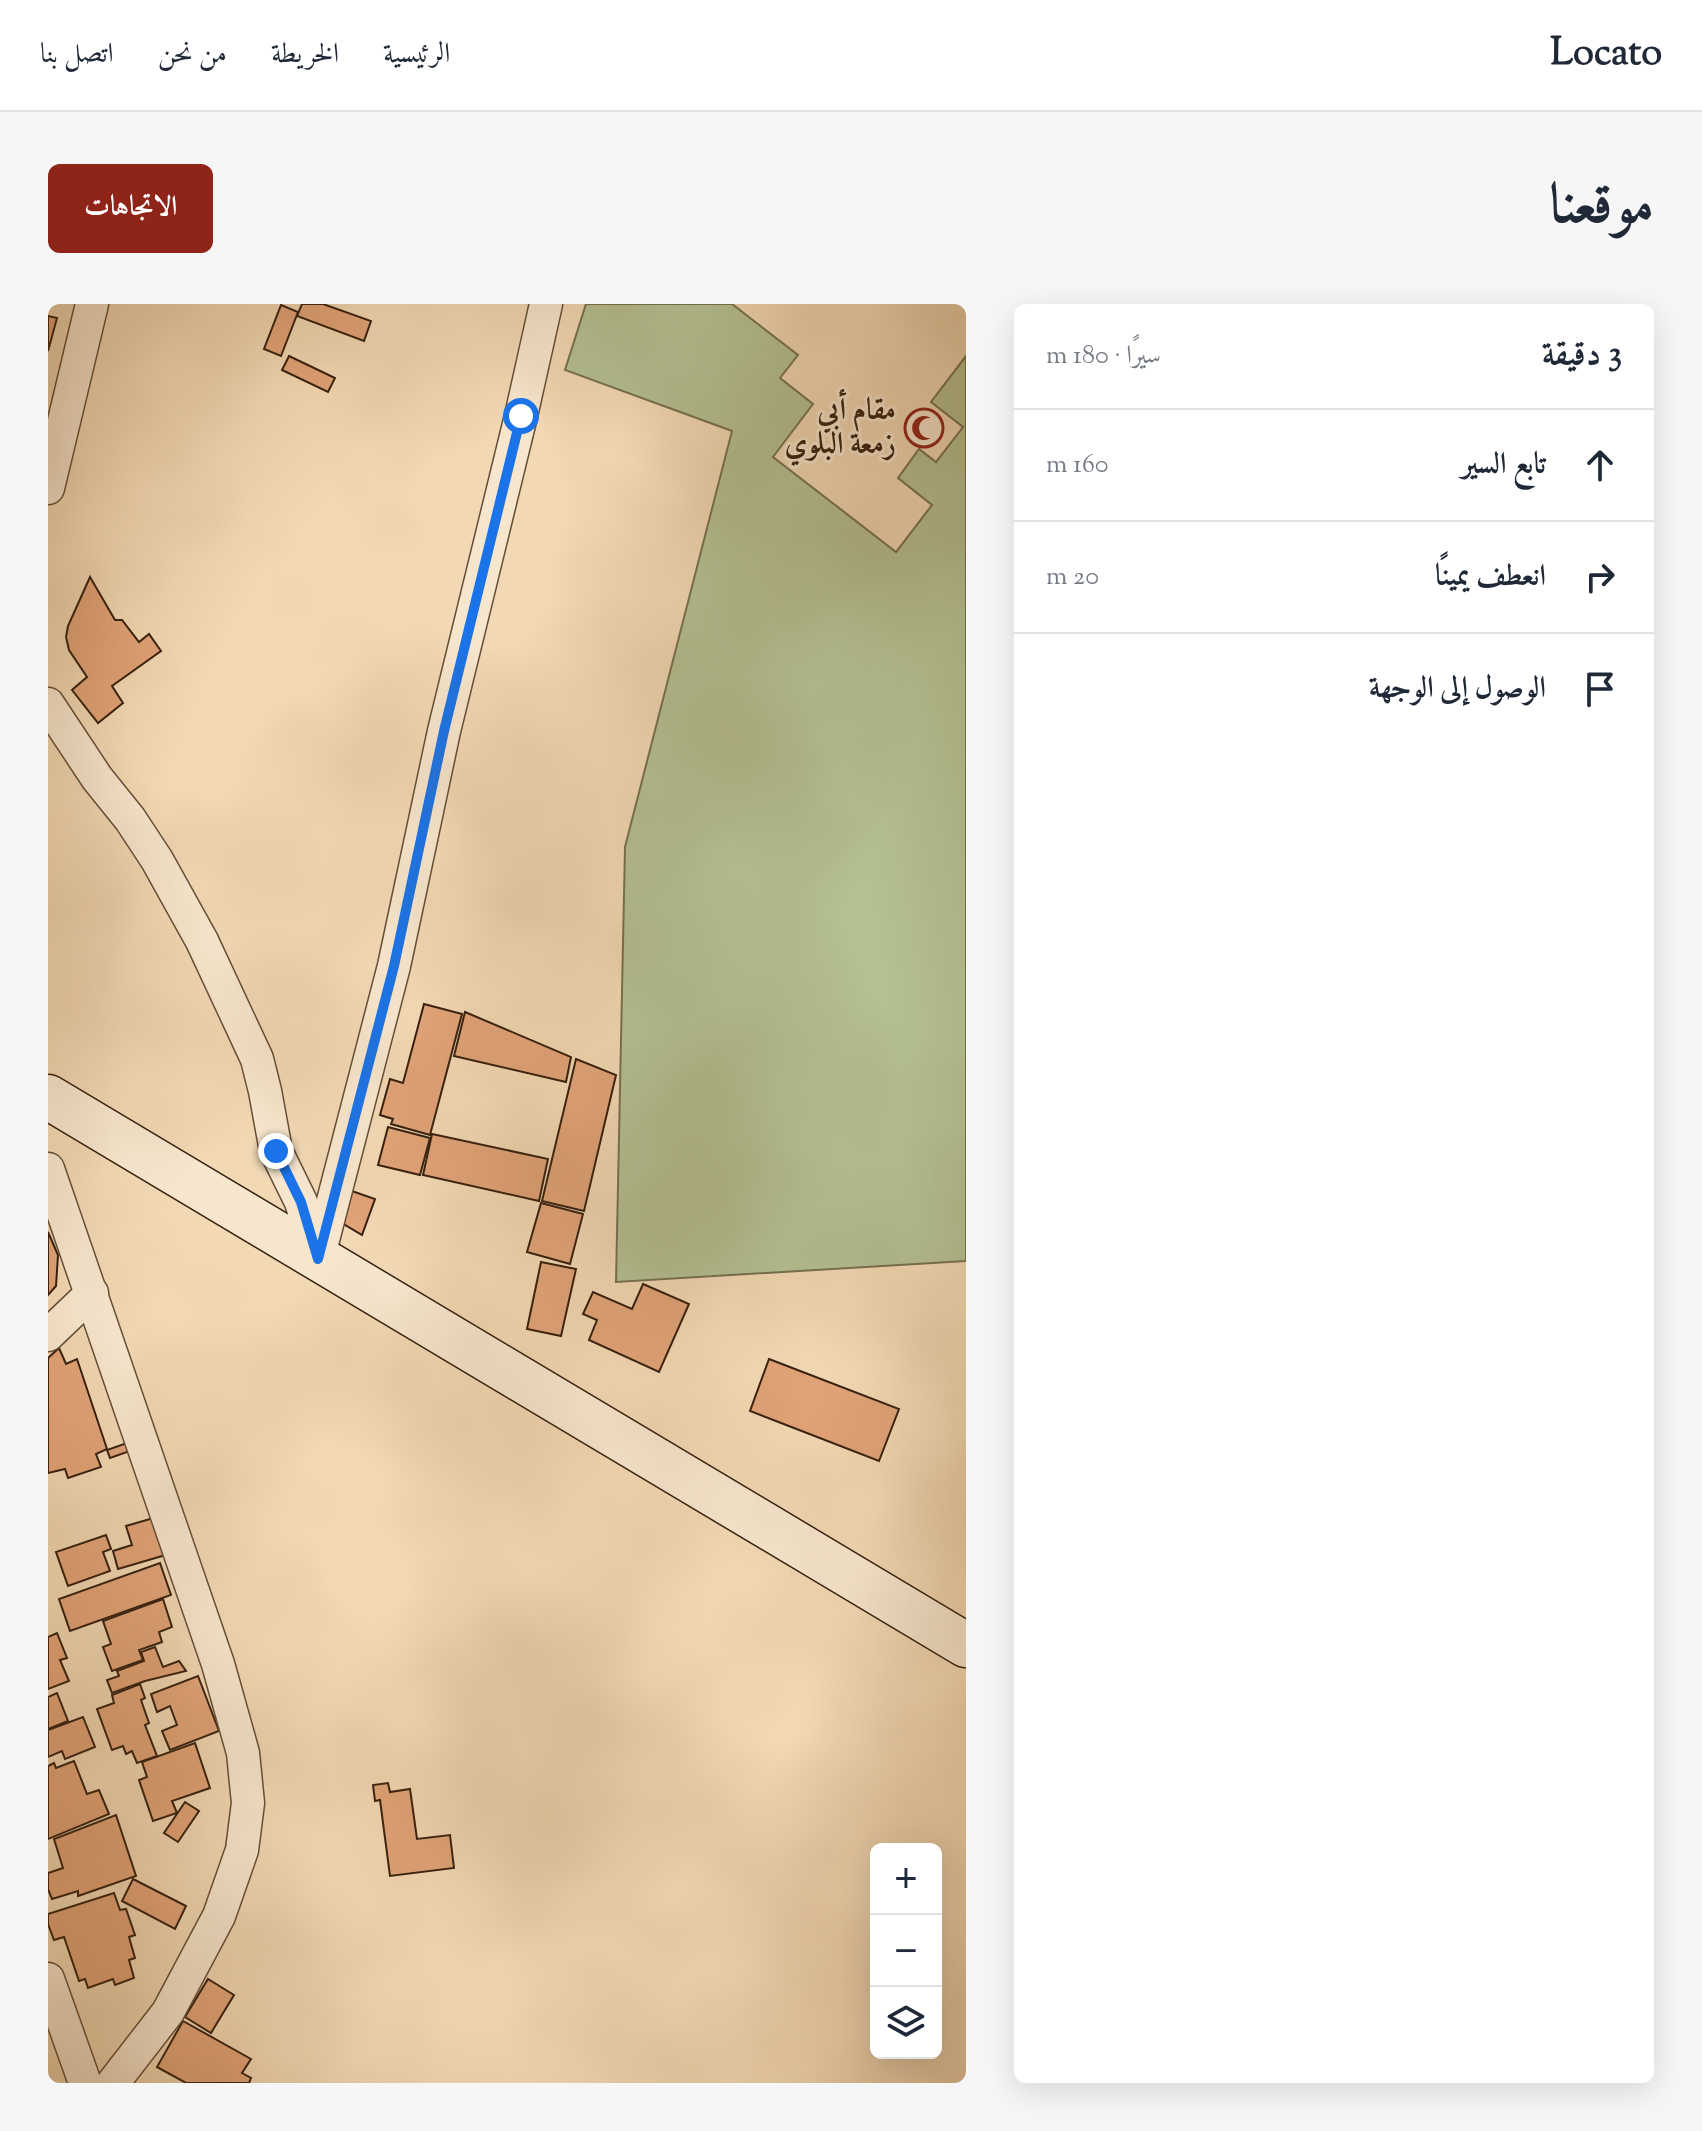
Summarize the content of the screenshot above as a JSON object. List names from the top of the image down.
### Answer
{
  "places": {
    "mosque": ["مقام أبي زمعة البلوي"]
  },
  "page": {
    "header": "Locato",
    "nav": [
      "الرئيسية",
      "الخريطة",
      "من نحن",
      "اتصل بنا"
    ],
    "title": "موقعنا",
    "buttons": "الاتجاهات",
    "heading": ["3 دقيقة", "سيرًا · 180 m"],
    "list": [
      ["تابع السير", "160 m"],
      ["انعطف يمينًا", "20 m"],
      "الوصول إلى الوجهة"
    ],
    "map_buttons": ["+", "−"]
  }
}
